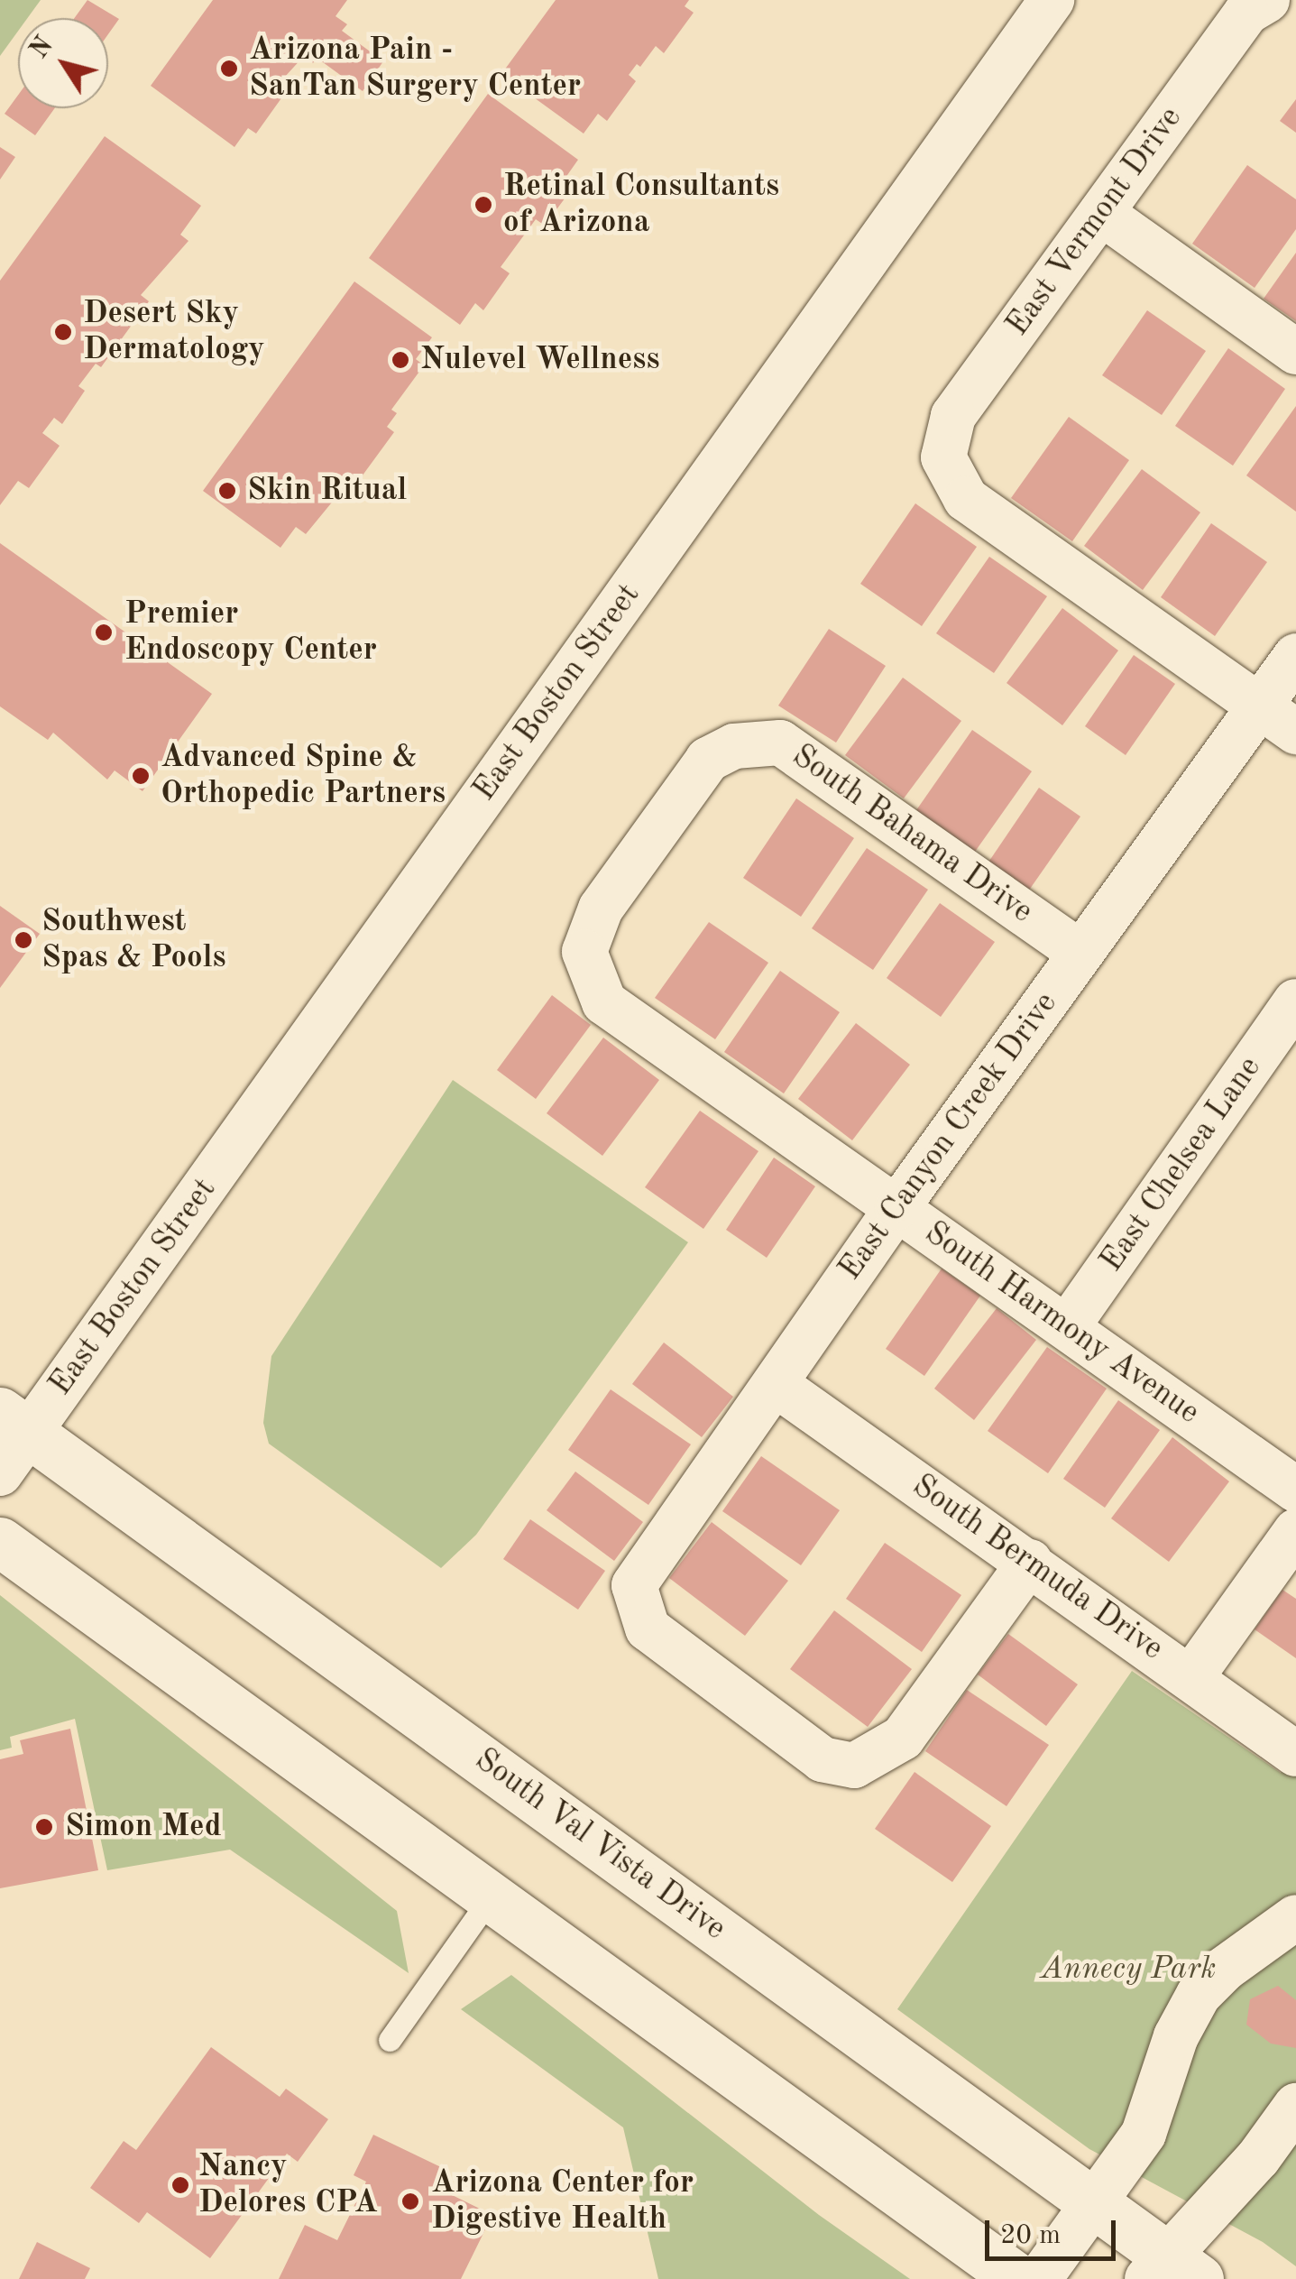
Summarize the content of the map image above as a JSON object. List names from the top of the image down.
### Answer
{
  "streets": {
    "main road": ["South Val Vista Drive"],
    "street": [
      "East Vermont Drive",
      "East Boston Street",
      "South Bahama Drive",
      "East Canyon Creek Drive",
      "East Chelsea Lane",
      "South Harmony Avenue",
      "South Bermuda Drive"
    ]
  },
  "crossings": [
    ["East Vermont Drive", "East Canyon Creek Drive"],
    ["East Boston Street", "South Val Vista Drive"],
    ["South Bahama Drive", "East Canyon Creek Drive"],
    ["South Bahama Drive", "South Harmony Avenue"],
    ["East Canyon Creek Drive", "South Harmony Avenue"],
    ["East Canyon Creek Drive", "South Bermuda Drive"],
    ["East Chelsea Lane", "South Harmony Avenue"]
  ],
  "parks": ["Annecy Park"],
  "places": [
    "Arizona Pain - SanTan Surgery Center",
    "Retinal Consultants of Arizona",
    "Desert Sky Dermatology",
    "Nulevel Wellness",
    "Skin Ritual",
    "Premier Endoscopy Center",
    "Advanced Spine & Orthopedic Partners",
    "Southwest Spas & Pools",
    "Simon Med",
    "Nancy Delores CPA",
    "Arizona Center for Digestive Health"
  ],
  "scale_bar": "20 m",
  "north": "top left"
}
